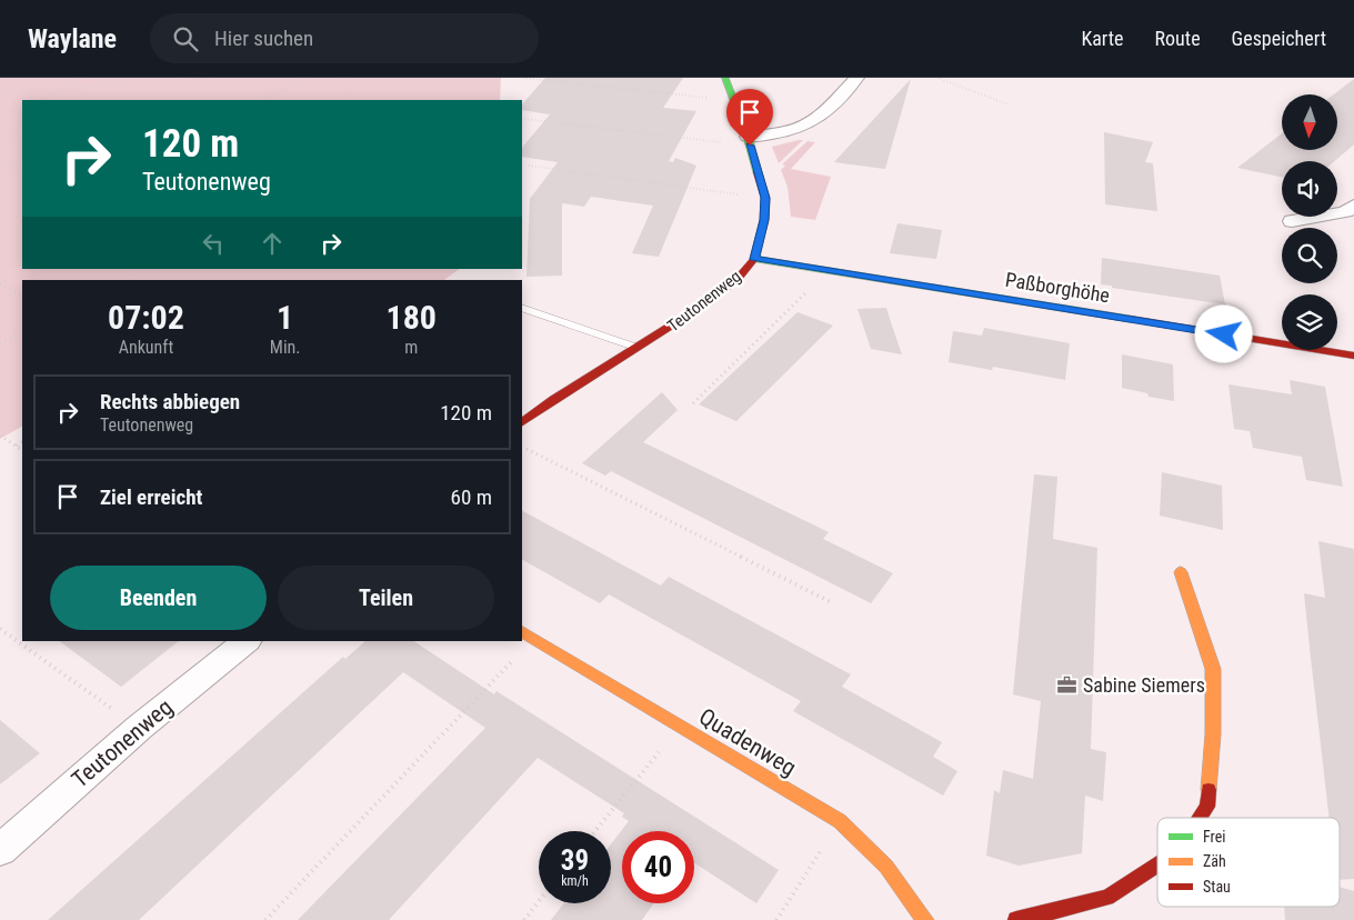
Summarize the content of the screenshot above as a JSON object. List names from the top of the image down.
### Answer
{
  "streets": {
    "street": ["Paßborghöhe", "Teutonenweg", "Quadenweg"]
  },
  "crossings": [
    ["Paßborghöhe", "Teutonenweg"]
  ],
  "places": {
    "office": ["Sabine Siemers"]
  },
  "legend": ["Frei", "Zäh", "Stau"],
  "north": "bottom",
  "page": {
    "header": "Waylane",
    "search": "Hier suchen",
    "nav": ["Karte", "Route", "Gespeichert"],
    "turn": ["120 m", "Teutonenweg"],
    "eta": [
      "07:02",
      "Ankunft",
      "1",
      "Min.",
      "180",
      "m"
    ],
    "list": [
      {
        "name": "Rechts abbiegen",
        "note": "Teutonenweg",
        "value": "120 m"
      },
      {
        "name": "Ziel erreicht",
        "value": "60 m"
      }
    ],
    "buttons": ["Beenden", "Teilen"],
    "speed": "39 km/h",
    "limit": "40"
  }
}
